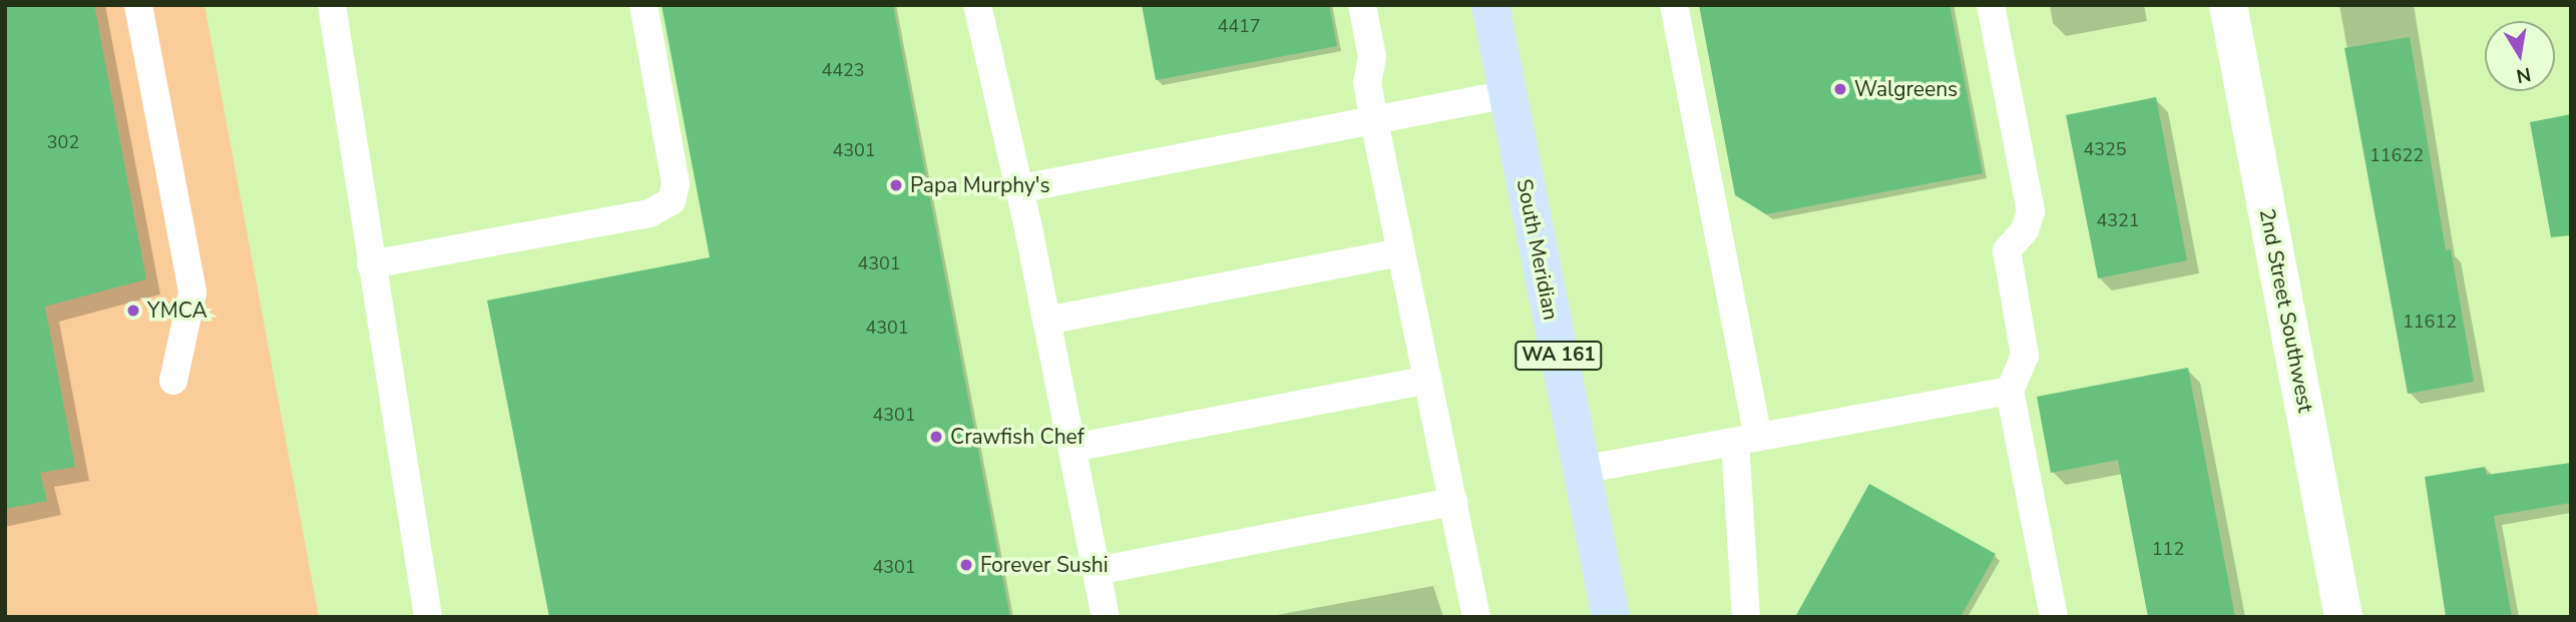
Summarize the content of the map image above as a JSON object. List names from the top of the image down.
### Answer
{
  "streets": {
    "main road": ["South Meridian", "WA 161"],
    "street": ["2nd Street Southwest"]
  },
  "places": [
    "Walgreens",
    "Papa Murphy's",
    "YMCA",
    "Crawfish Chef",
    "Forever Sushi"
  ],
  "house_numbers": [
    "4417",
    "4423",
    "302",
    "4325",
    "4301",
    "11622",
    "4321",
    "4301",
    "11612",
    "4301",
    "4301",
    "112",
    "4301"
  ],
  "north": "bottom"
}
